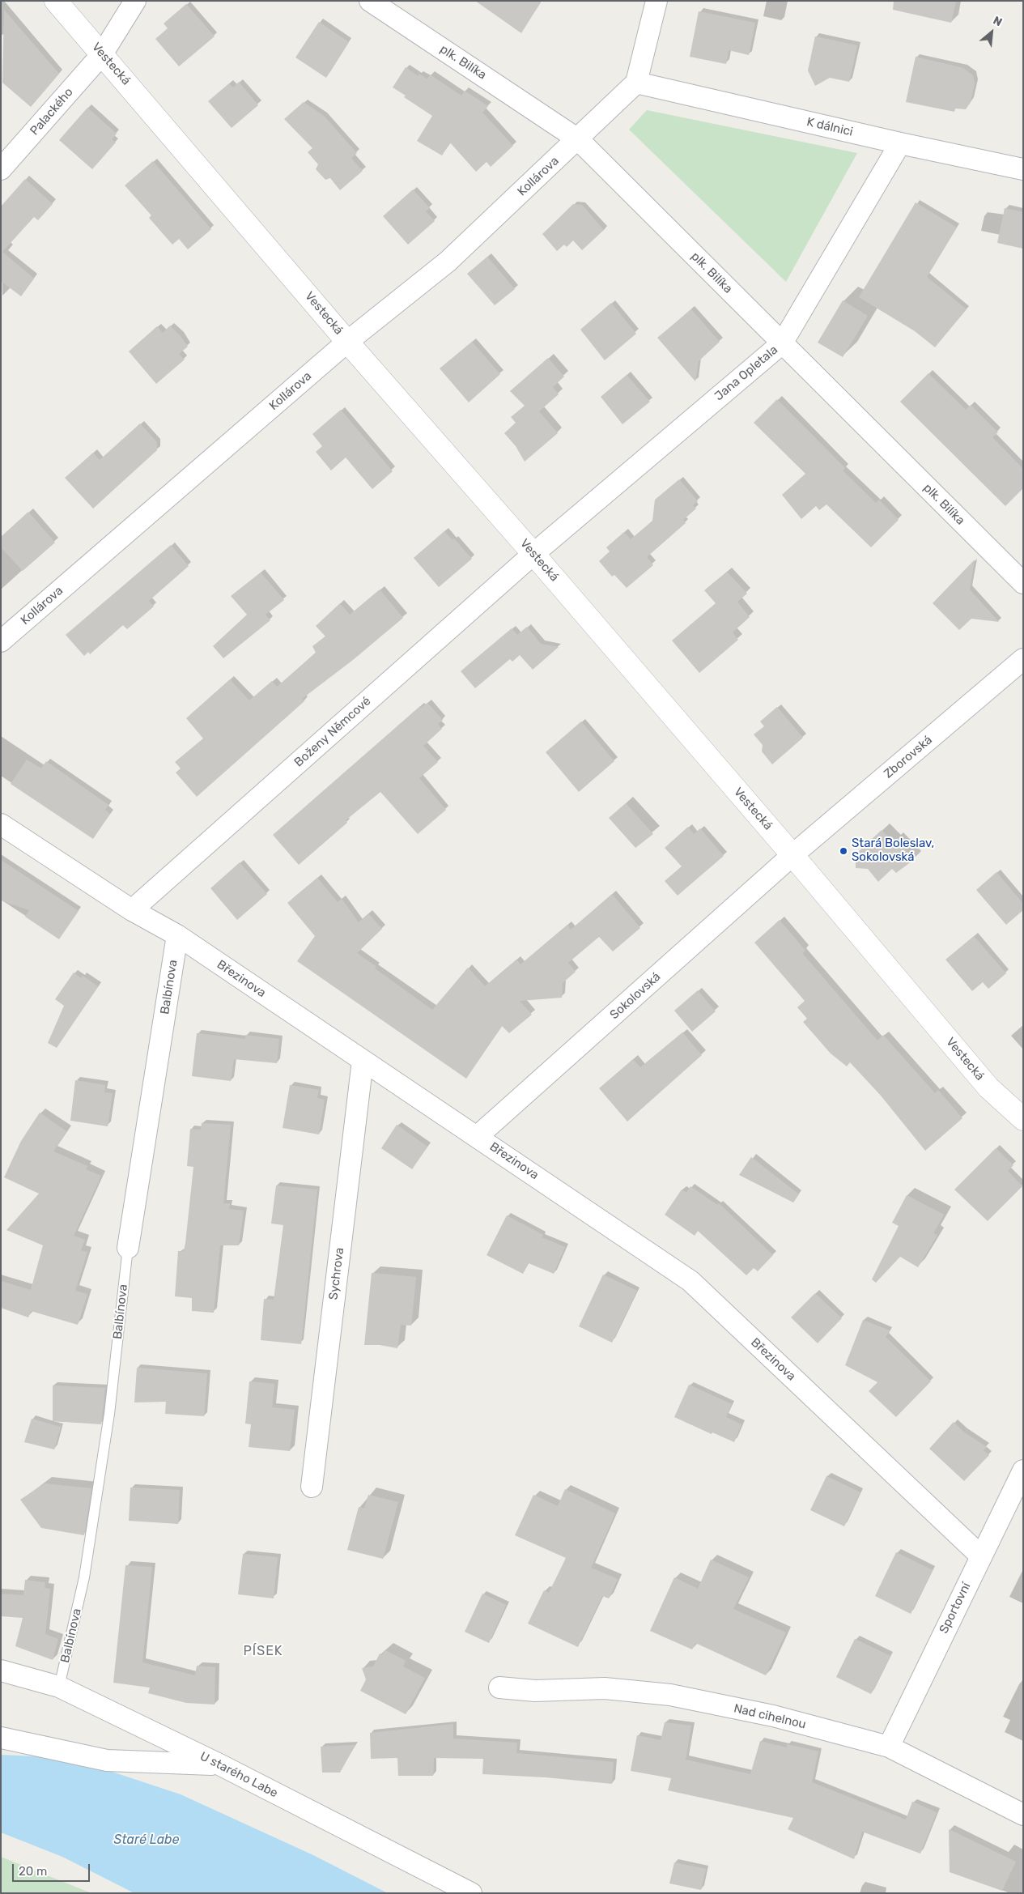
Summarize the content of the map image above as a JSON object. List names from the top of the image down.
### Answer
{
  "streets": {
    "street": [
      "plk. Bilíka",
      "Vestecká",
      "Palackého",
      "K dálnici",
      "Kollárova",
      "Jana Opletala",
      "Boženy Němcové",
      "Zborovská",
      "Březinova",
      "Balbínova",
      "Sokolovská",
      "Sychrova",
      "Sportovní",
      "Nad cihelnou",
      "U starého Labe"
    ]
  },
  "crossings": [
    ["plk. Bilíka", "Kollárova"],
    ["plk. Bilíka", "Jana Opletala"],
    ["Vestecká", "Palackého"],
    ["Vestecká", "Kollárova"],
    ["Vestecká", "Jana Opletala"],
    ["Vestecká", "Boženy Němcové"],
    ["Vestecká", "Zborovská"],
    ["Vestecká", "Sokolovská"],
    ["K dálnici", "Kollárova"],
    ["K dálnici", "Jana Opletala"],
    ["Jana Opletala", "Boženy Němcové"],
    ["Boženy Němcové", "Březinova"],
    ["Zborovská", "Sokolovská"],
    ["Březinova", "Balbínova"],
    ["Březinova", "Sokolovská"],
    ["Březinova", "Sychrova"],
    ["Březinova", "Sportovní"],
    ["Balbínova", "U starého Labe"],
    ["Sportovní", "Nad cihelnou"]
  ],
  "districts": ["PÍSEK"],
  "water": ["Staré Labe"],
  "places": ["Stará Boleslav, Sokolovská"],
  "scale_bar": "20 m",
  "north": "top right"
}
